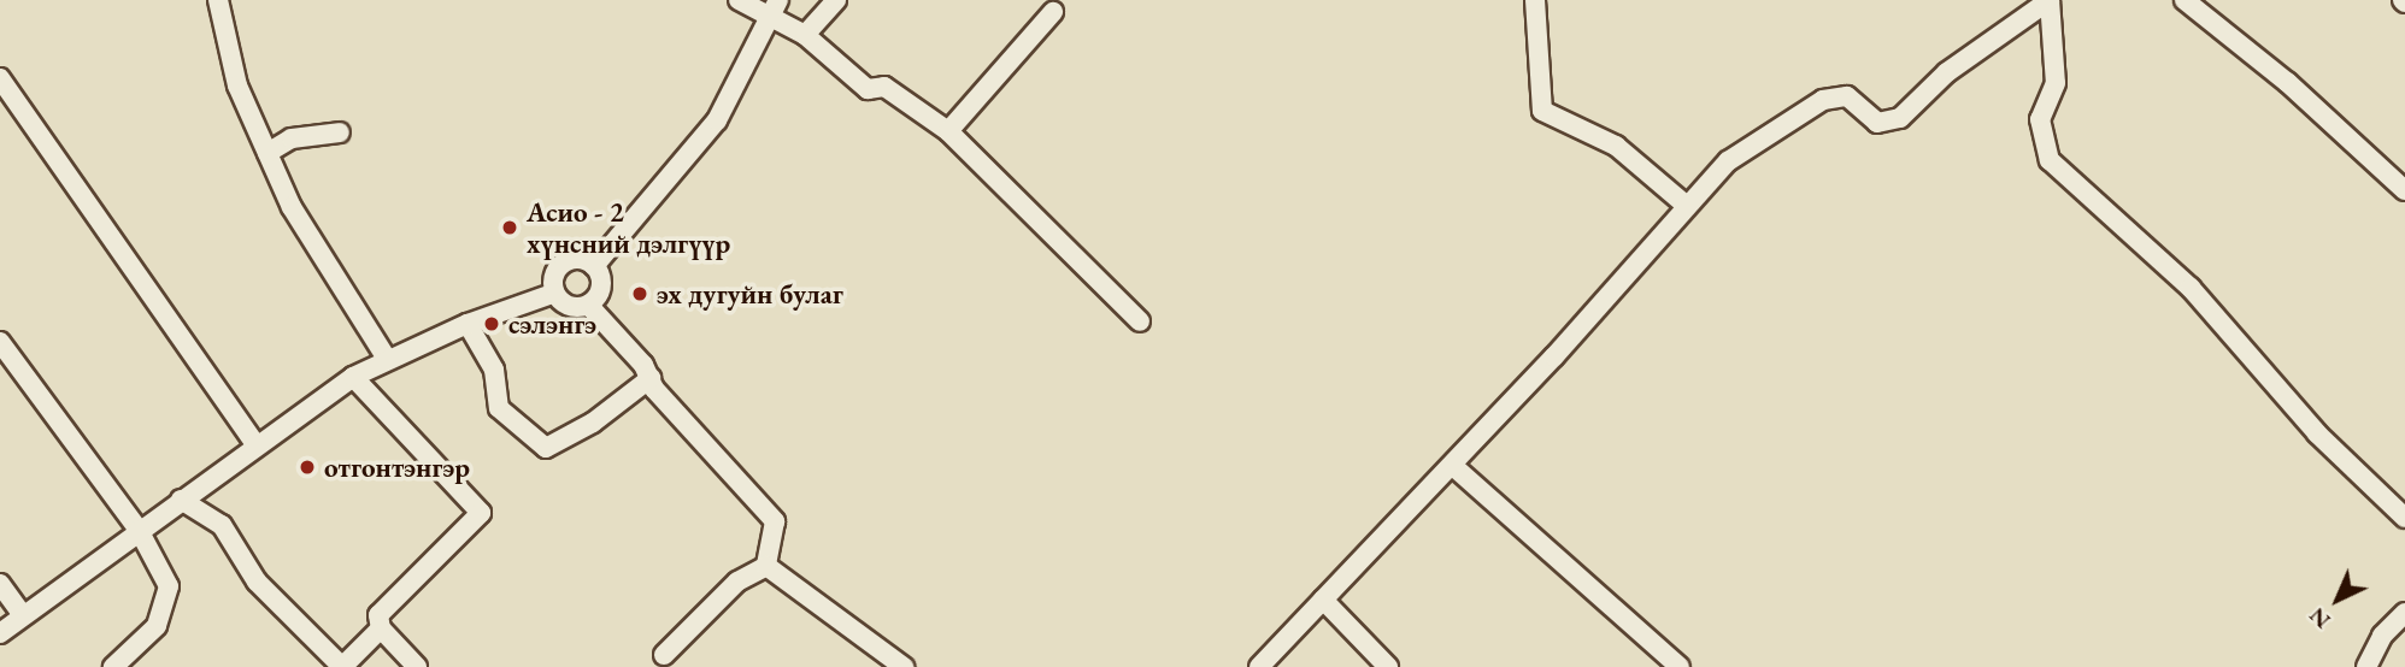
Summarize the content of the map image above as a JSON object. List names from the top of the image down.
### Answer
{
  "places": [
    "Асио - 2 хүнсний дэлгүүр",
    "эх дугуйн булаг",
    "сэлэнгэ",
    "отгонтэнгэр"
  ],
  "north": "bottom left"
}
